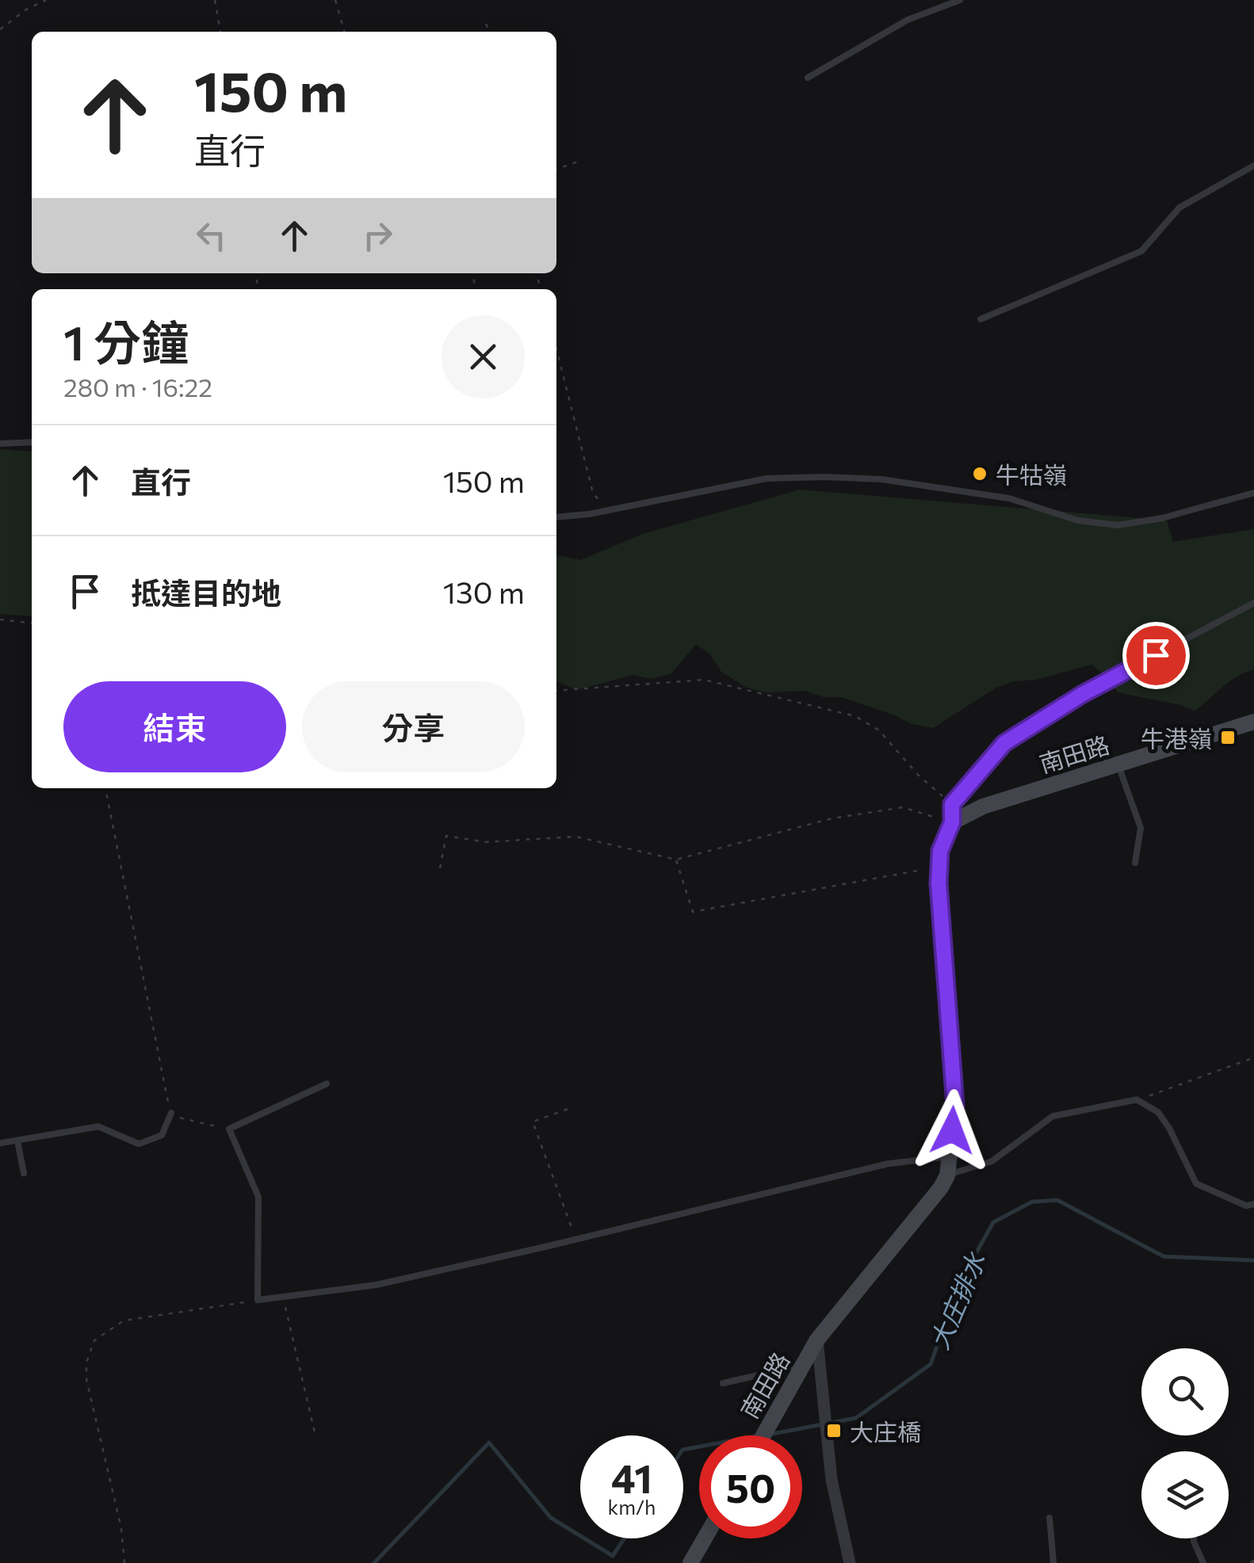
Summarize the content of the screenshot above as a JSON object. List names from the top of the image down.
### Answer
{
  "streets": {
    "main road": ["南田路"]
  },
  "water": ["大庄排水"],
  "places": {
    "other": ["牛牯嶺"],
    "transit": ["牛港嶺", "大庄橋"]
  },
  "page": {
    "turn": ["150 m", "直行"],
    "heading": ["1 分鐘", "280 m · 16:22"],
    "list": [
      {
        "name": "直行",
        "value": "150 m"
      },
      {
        "name": "抵達目的地",
        "value": "130 m"
      }
    ],
    "buttons": ["結束", "分享"],
    "speed": "41 km/h",
    "limit": "50"
  }
}
